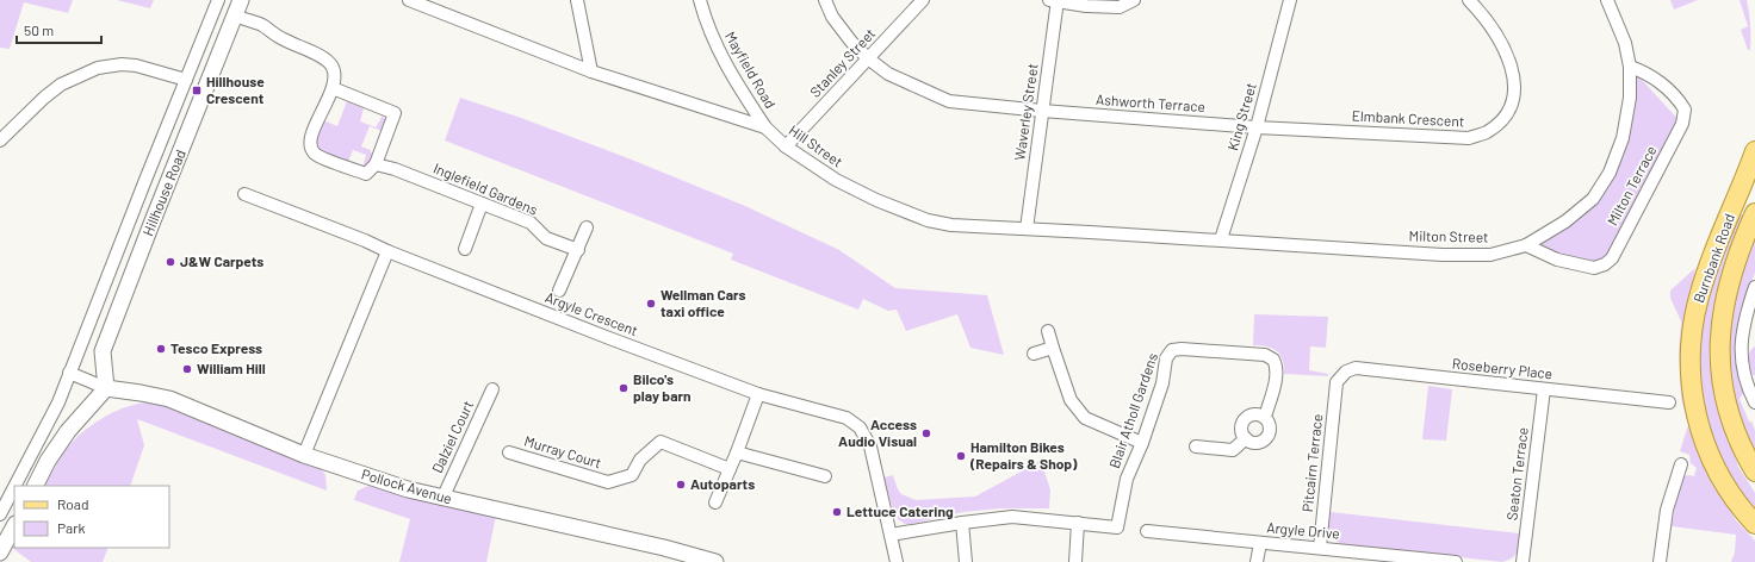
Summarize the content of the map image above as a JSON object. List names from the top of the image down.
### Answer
{
  "streets": {
    "main road": ["Burnbank Road"],
    "street": [
      "Stanley Street",
      "Mayfield Road",
      "Ashworth Terrace",
      "Waverley Street",
      "King Street",
      "Elmbank Crescent",
      "Hill Street",
      "Milton Terrace",
      "Inglefield Gardens",
      "Hillhouse Road",
      "Milton Street",
      "Argyle Crescent",
      "Roseberry Place",
      "Blair Atholl Gardens",
      "Dalziel Court",
      "Murray Court",
      "Pitcairn Terrace",
      "Seaton Terrace",
      "Pollock Avenue",
      "Argyle Drive"
    ]
  },
  "crossings": [
    ["Stanley Street", "Ashworth Terrace"],
    ["Stanley Street", "Hill Street"],
    ["Mayfield Road", "Hill Street"],
    ["Ashworth Terrace", "Waverley Street"],
    ["Ashworth Terrace", "King Street"],
    ["Ashworth Terrace", "Elmbank Crescent"],
    ["Waverley Street", "Hill Street"],
    ["King Street", "Elmbank Crescent"],
    ["King Street", "Hill Street"],
    ["King Street", "Milton Street"],
    ["Hill Street", "Milton Street"],
    ["Milton Terrace", "Milton Street"],
    ["Hillhouse Road", "Pollock Avenue"],
    ["Roseberry Place", "Pitcairn Terrace"],
    ["Roseberry Place", "Seaton Terrace"],
    ["Dalziel Court", "Pollock Avenue"],
    ["Pitcairn Terrace", "Argyle Drive"]
  ],
  "places": {
    "transit": ["Hillhouse Crescent"],
    "other": [
      "J&W Carpets",
      "Wellman Cars taxi office",
      "Tesco Express",
      "William Hill",
      "Bilco's play barn",
      "Access Audio Visual",
      "Hamilton Bikes (Repairs & Shop)",
      "Autoparts",
      "Lettuce Catering"
    ]
  },
  "legend": ["Road", "Park"],
  "scale_bar": "50 m"
}
